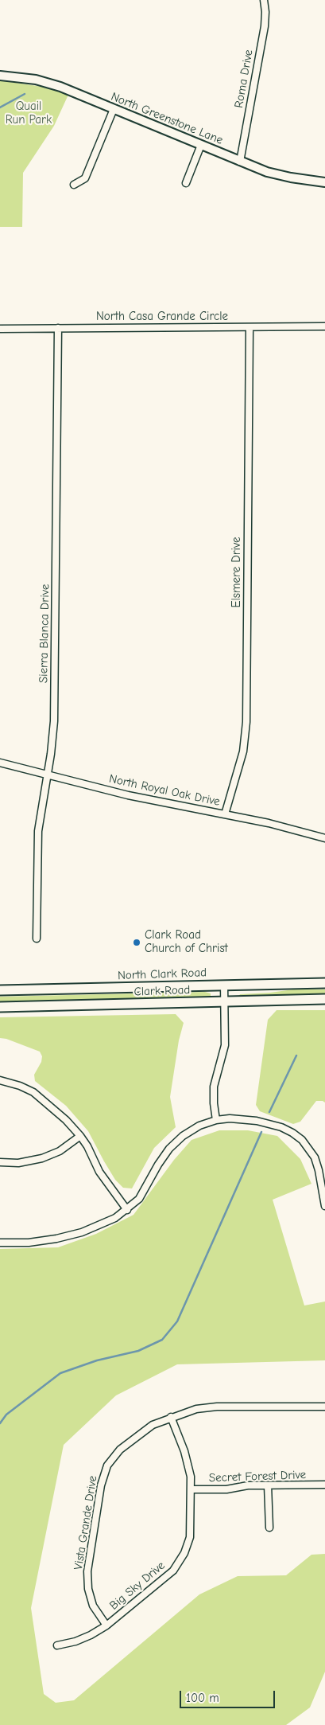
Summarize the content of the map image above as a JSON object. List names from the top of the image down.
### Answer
{
  "streets": {
    "main road": ["North Clark Road", "Clark Road"],
    "street": [
      "Roma Drive",
      "North Greenstone Lane",
      "North Casa Grande Circle",
      "Elsmere Drive",
      "Sierra Blanca Drive",
      "North Royal Oak Drive",
      "Secret Forest Drive",
      "Vista Grande Drive",
      "Big Sky Drive"
    ]
  },
  "crossings": [
    ["Roma Drive", "North Greenstone Lane"],
    ["North Casa Grande Circle", "Elsmere Drive"],
    ["North Casa Grande Circle", "Sierra Blanca Drive"],
    ["Elsmere Drive", "North Royal Oak Drive"],
    ["Sierra Blanca Drive", "North Royal Oak Drive"],
    ["Secret Forest Drive", "Big Sky Drive"],
    ["Vista Grande Drive", "Big Sky Drive"]
  ],
  "parks": ["Quail Run Park"],
  "places": ["Clark Road Church of Christ"],
  "scale_bar": "100 m"
}
